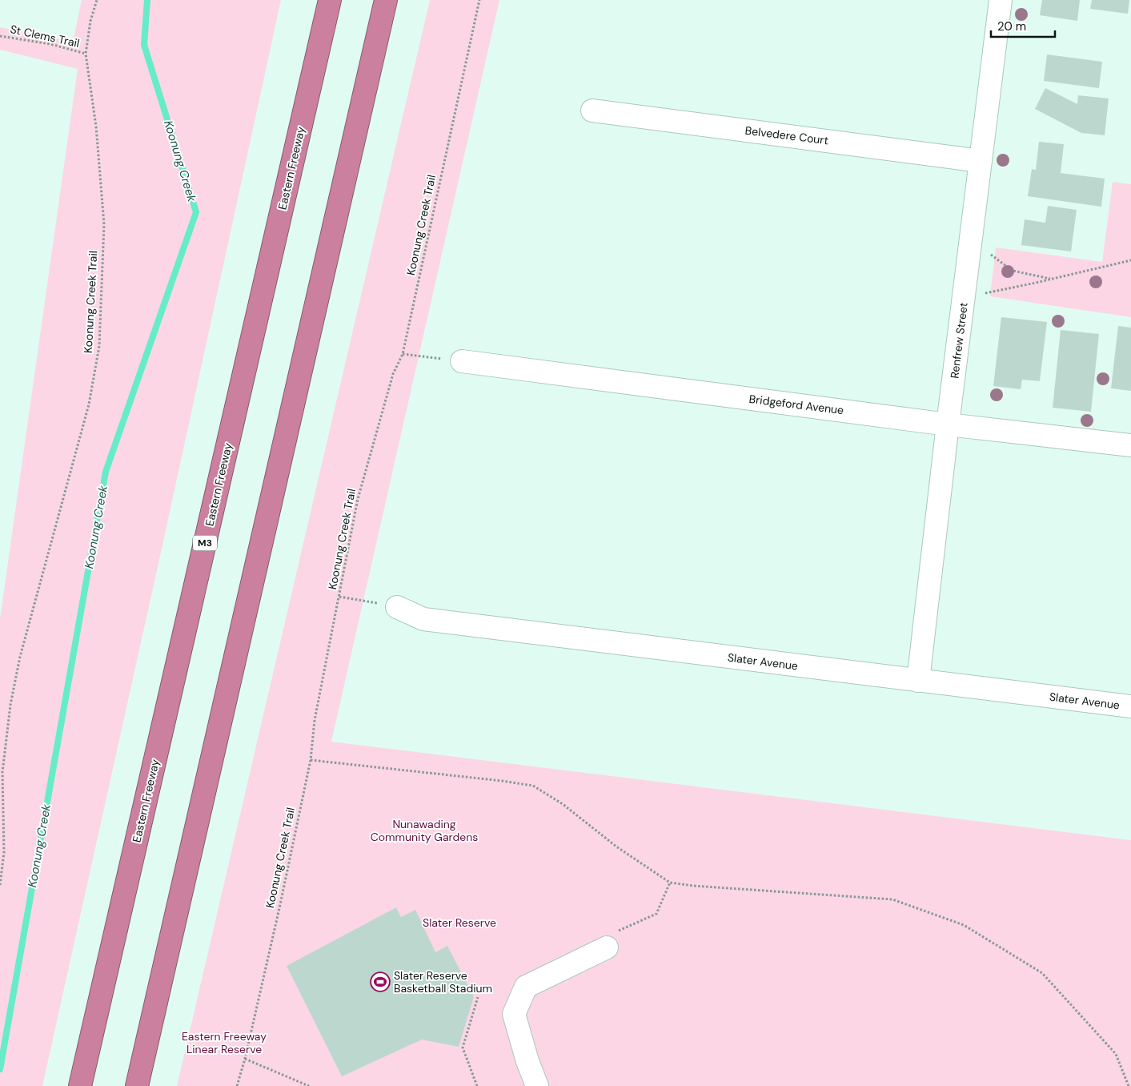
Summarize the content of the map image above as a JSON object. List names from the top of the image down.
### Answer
{
  "streets": {
    "highway": ["Eastern Freeway", "M3"],
    "street": [
      "Belvedere Court",
      "Renfrew Street",
      "Bridgeford Avenue",
      "Slater Avenue"
    ],
    "path": ["St Clems Trail", "Koonung Creek Trail"]
  },
  "crossings": [
    ["St Clems Trail", "Koonung Creek Trail"],
    ["Belvedere Court", "Renfrew Street"],
    ["Renfrew Street", "Bridgeford Avenue"],
    ["Renfrew Street", "Slater Avenue"]
  ],
  "water": ["Koonung Creek"],
  "parks": ["Nunawading Community Gardens", "Slater Reserve", "Eastern Freeway Linear Reserve"],
  "places": {
    "sports": ["Slater Reserve Basketball Stadium"]
  },
  "scale_bar": "20 m"
}
